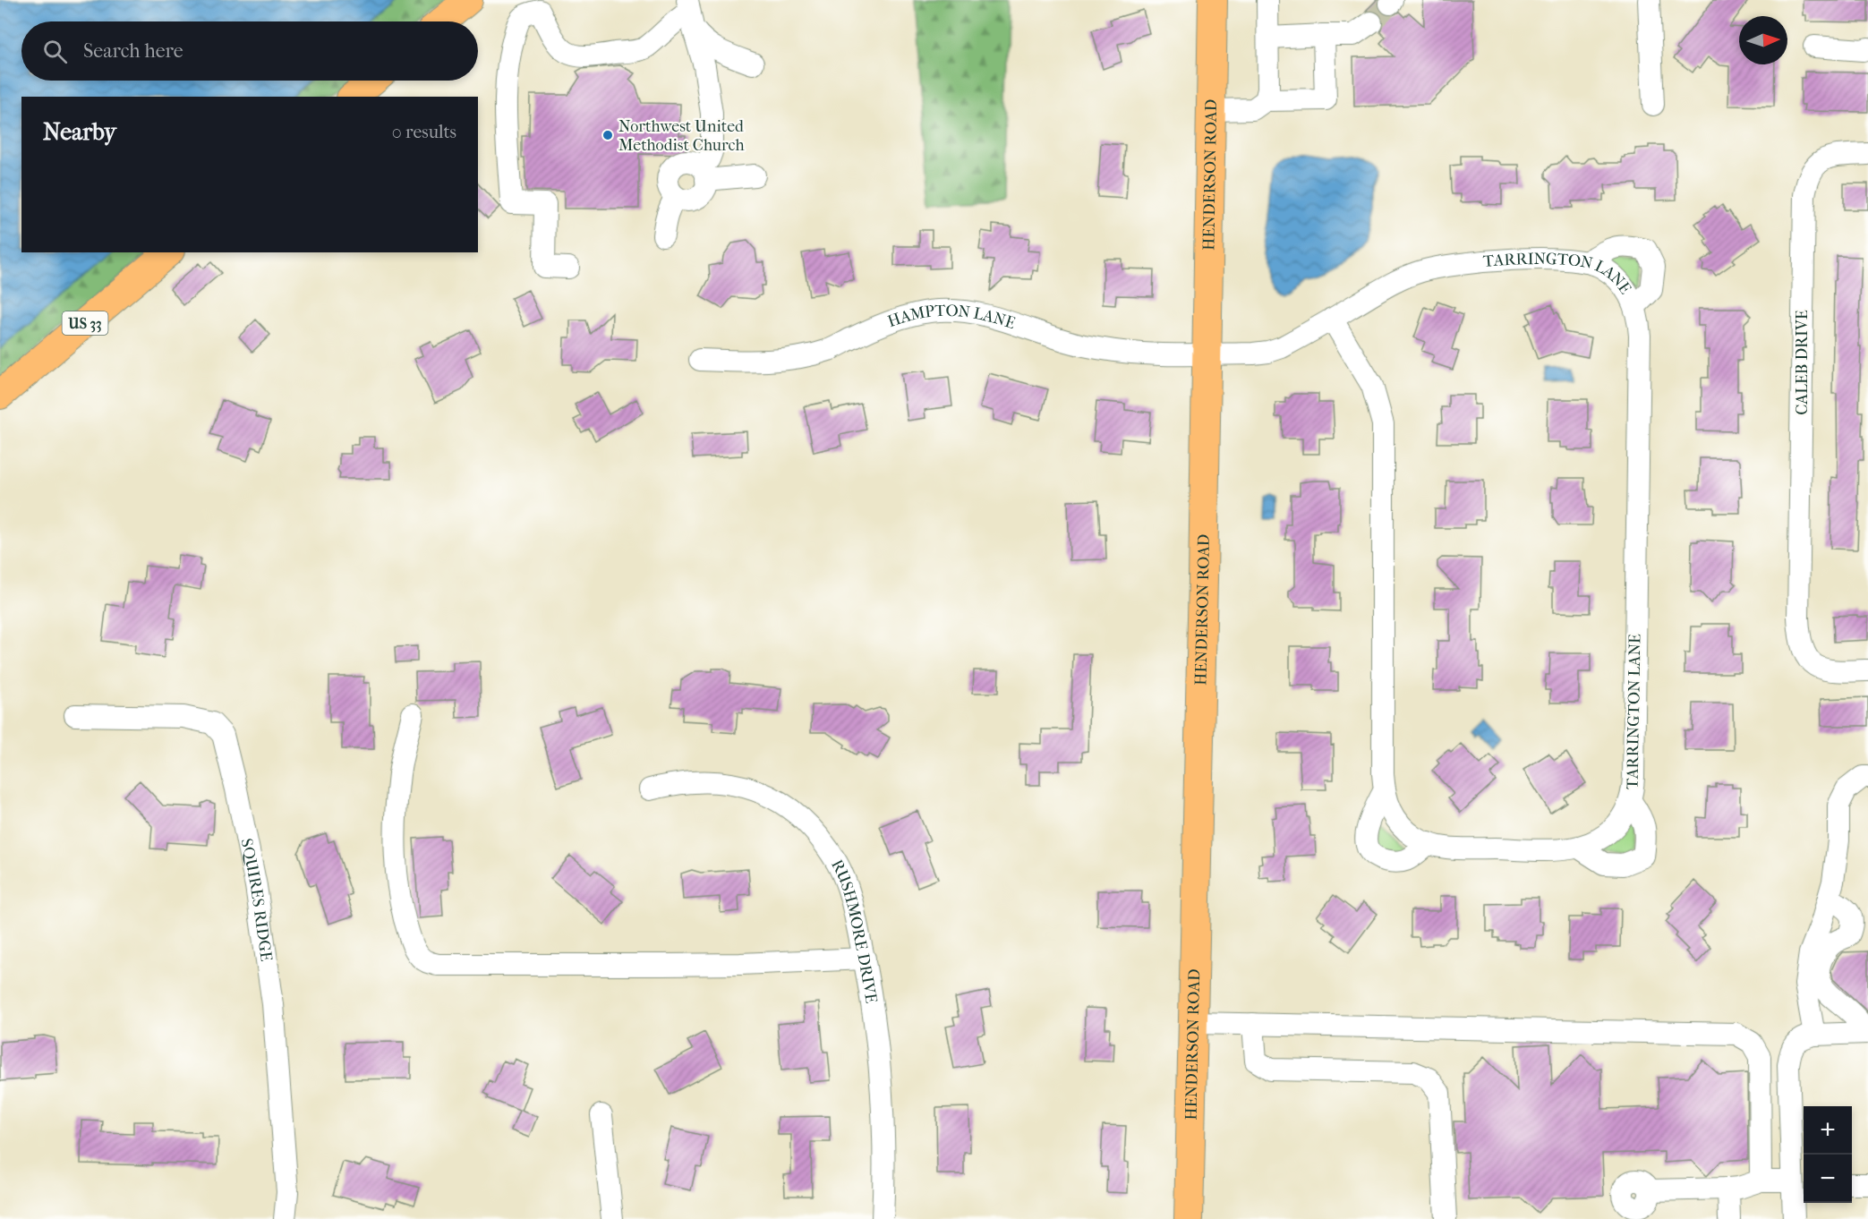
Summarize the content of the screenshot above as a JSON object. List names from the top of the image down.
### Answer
{
  "streets": {
    "main road": ["HENDERSON ROAD", "US 33"],
    "street": [
      "TARRINGTON LANE",
      "HAMPTON LANE",
      "CALEB DRIVE",
      "SQUIRES RIDGE",
      "RUSHMORE DRIVE"
    ]
  },
  "crossings": [
    ["HENDERSON ROAD", "TARRINGTON LANE"],
    ["HENDERSON ROAD", "HAMPTON LANE"],
    ["TARRINGTON LANE", "HAMPTON LANE"]
  ],
  "places": ["Northwest United Methodist Church"],
  "north": "right",
  "page": {
    "search": "Search here",
    "heading": ["Nearby", "0 results"],
    "map_buttons": ["+", "−"]
  }
}
